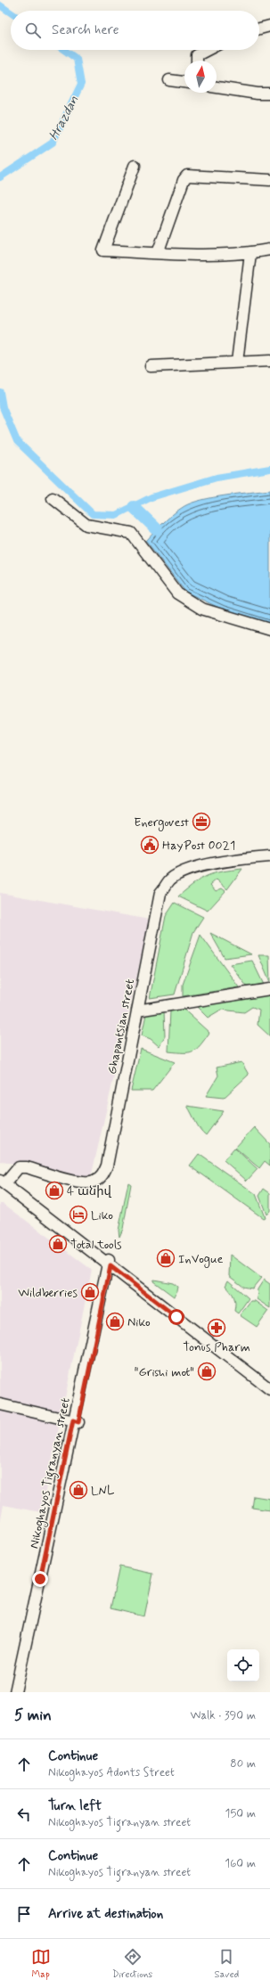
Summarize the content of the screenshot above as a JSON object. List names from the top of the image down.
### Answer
{
  "streets": {
    "street": ["Ghapantsian street", "Nikoghayos Tigranyan street"]
  },
  "water": ["Hrazdan"],
  "places": {
    "office": ["Energovest"],
    "public building": ["HayPost 0021"],
    "shop": [
      "4 անիվ",
      "Total tools",
      "InVogue",
      "Wildberries",
      "Niko",
      "\"Grishi mot\"",
      "LNL"
    ],
    "hotel": ["Liko"],
    "pharmacy": ["Tonus Pharm"]
  },
  "north": "top",
  "page": {
    "search": "Search here",
    "heading": ["5 min", "Walk · 390 m"],
    "list": [
      ["Continue", "Nikoghayos Adonts Street", "80 m"],
      ["Turn left", "Nikoghayos Tigranyan street", "150 m"],
      ["Continue", "Nikoghayos Tigranyan street", "160 m"],
      "Arrive at destination"
    ],
    "nav": ["Map", "Directions", "Saved"]
  }
}
